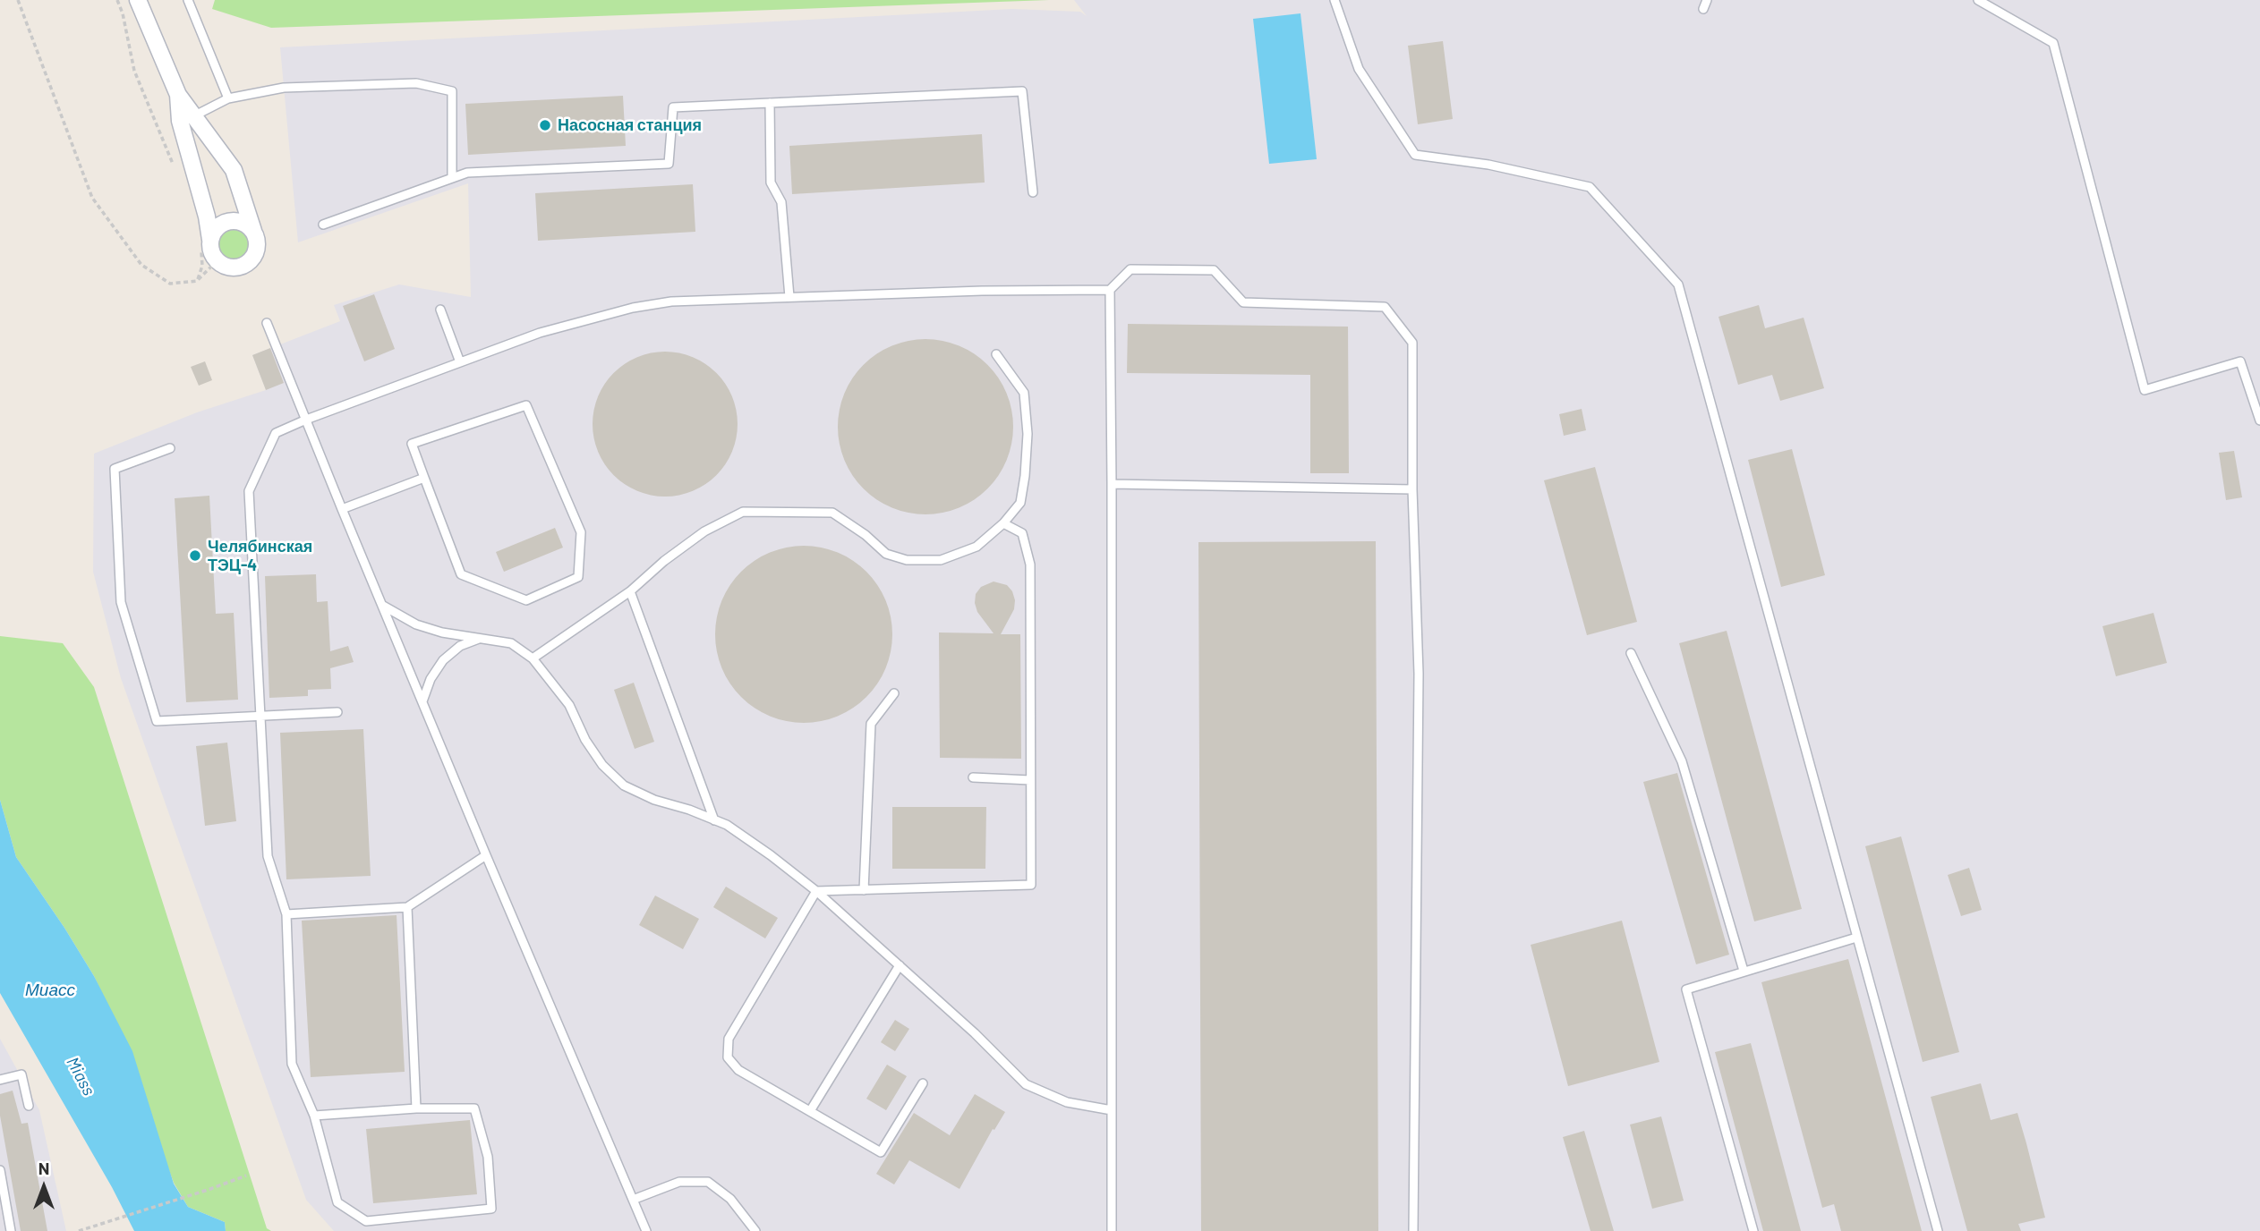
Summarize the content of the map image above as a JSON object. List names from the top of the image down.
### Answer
{
  "water": ["Миасс", "Miass"],
  "places": ["Насосная станция", "Челябинская ТЭЦ-4"],
  "north": "top"
}
